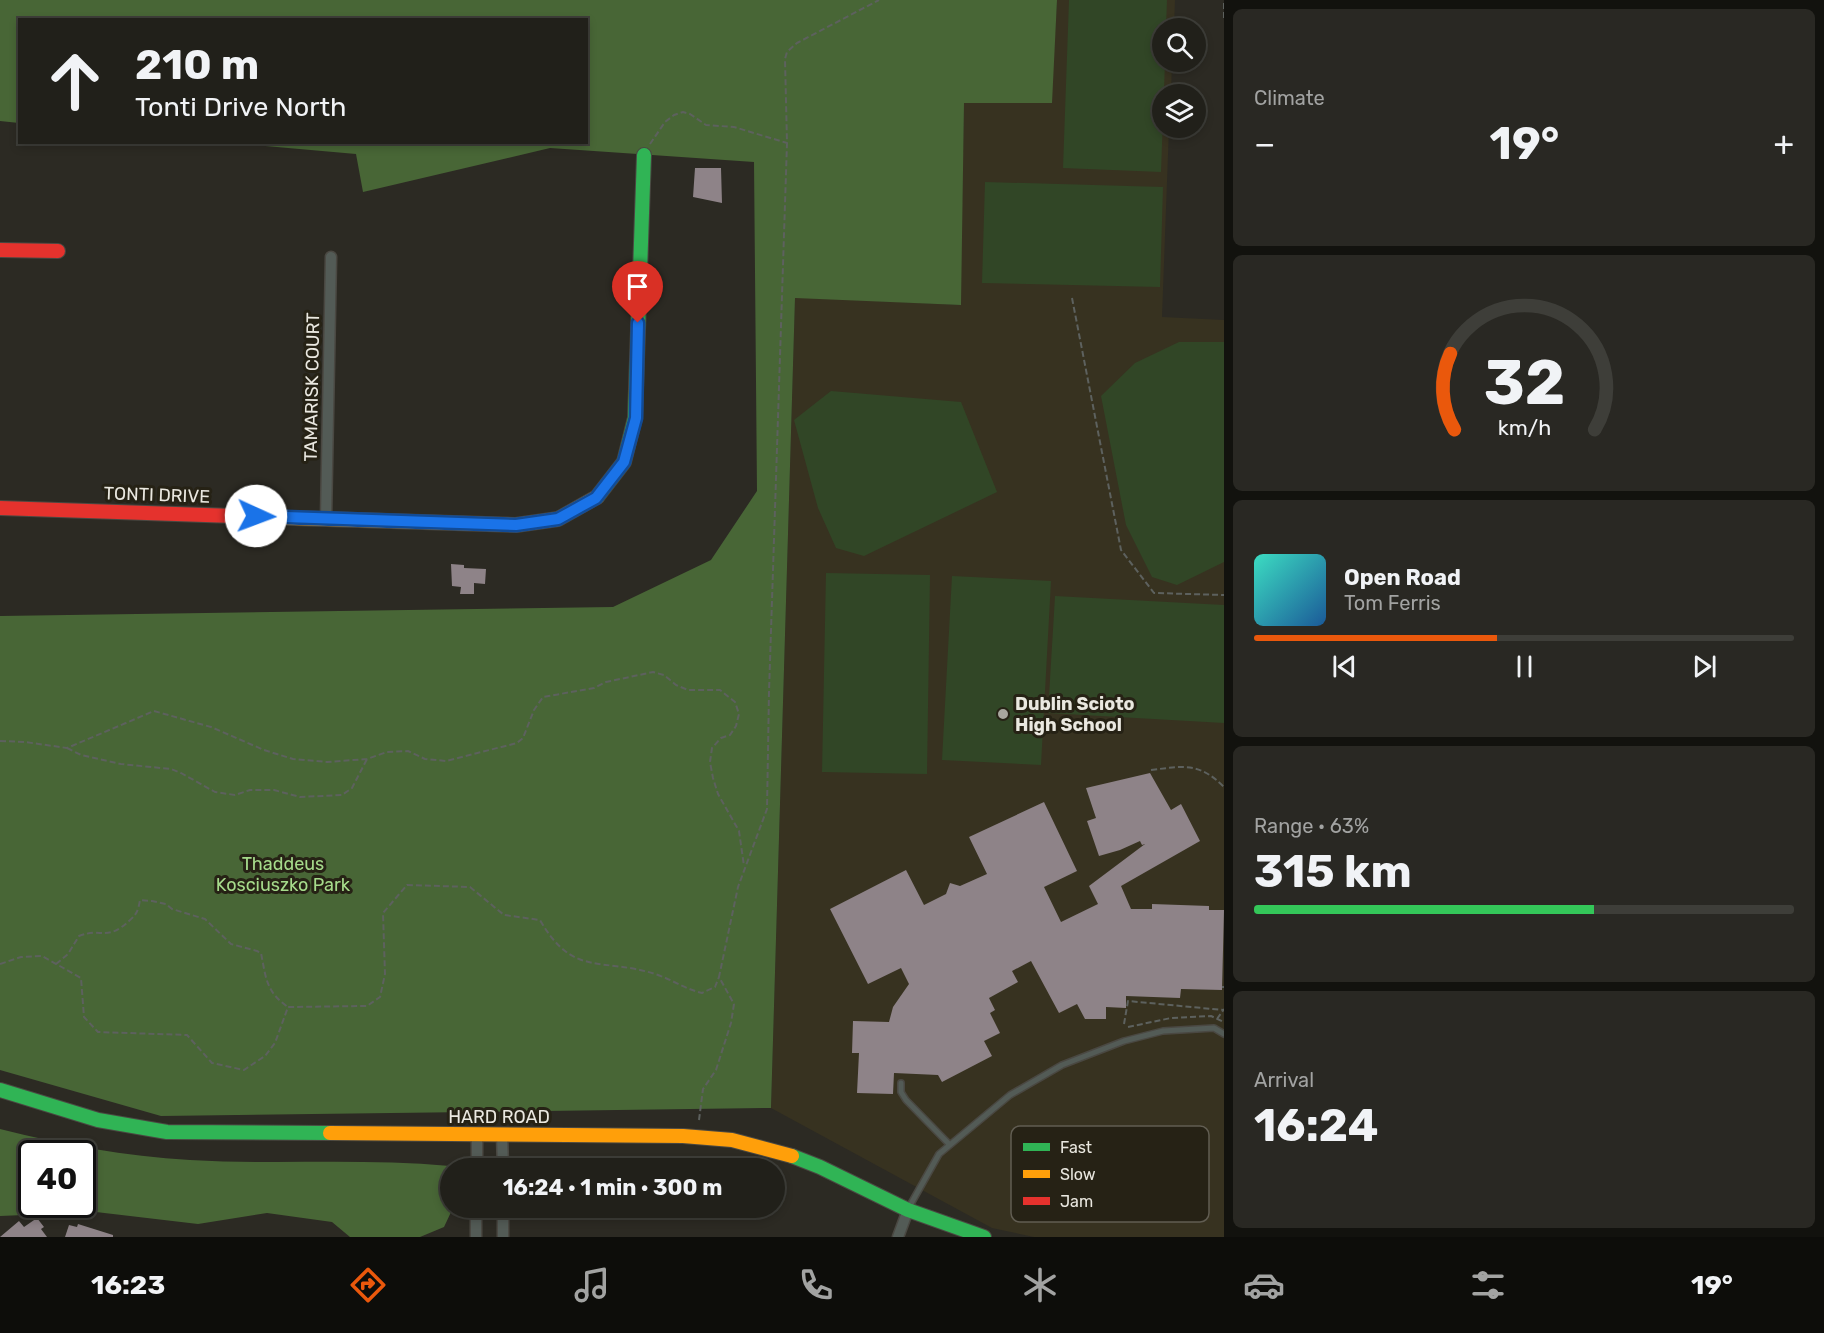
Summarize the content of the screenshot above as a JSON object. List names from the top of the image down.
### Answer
{
  "streets": {
    "street": ["TAMARISK COURT", "TONTI DRIVE", "HARD ROAD"]
  },
  "crossings": [
    ["TAMARISK COURT", "TONTI DRIVE"]
  ],
  "parks": ["Thaddeus Kosciuszko Park"],
  "places": ["Dublin Scioto High School"],
  "legend": ["Fast", "Slow", "Jam"],
  "page": {
    "tile": [
      "Climate",
      ["Range · 63%", "315 km"],
      ["Arrival", "16:24"]
    ],
    "turn": ["210 m", "Tonti Drive North"],
    "heat": ["−", "19°", "+"],
    "song": ["Open Road", "Tom Ferris"],
    "limit": "40",
    "trip": "16:24 · 1 min · 300 m",
    "tabs": ["16:23", "19°"],
    "gauge": ["32", "km/h"]
  }
}
